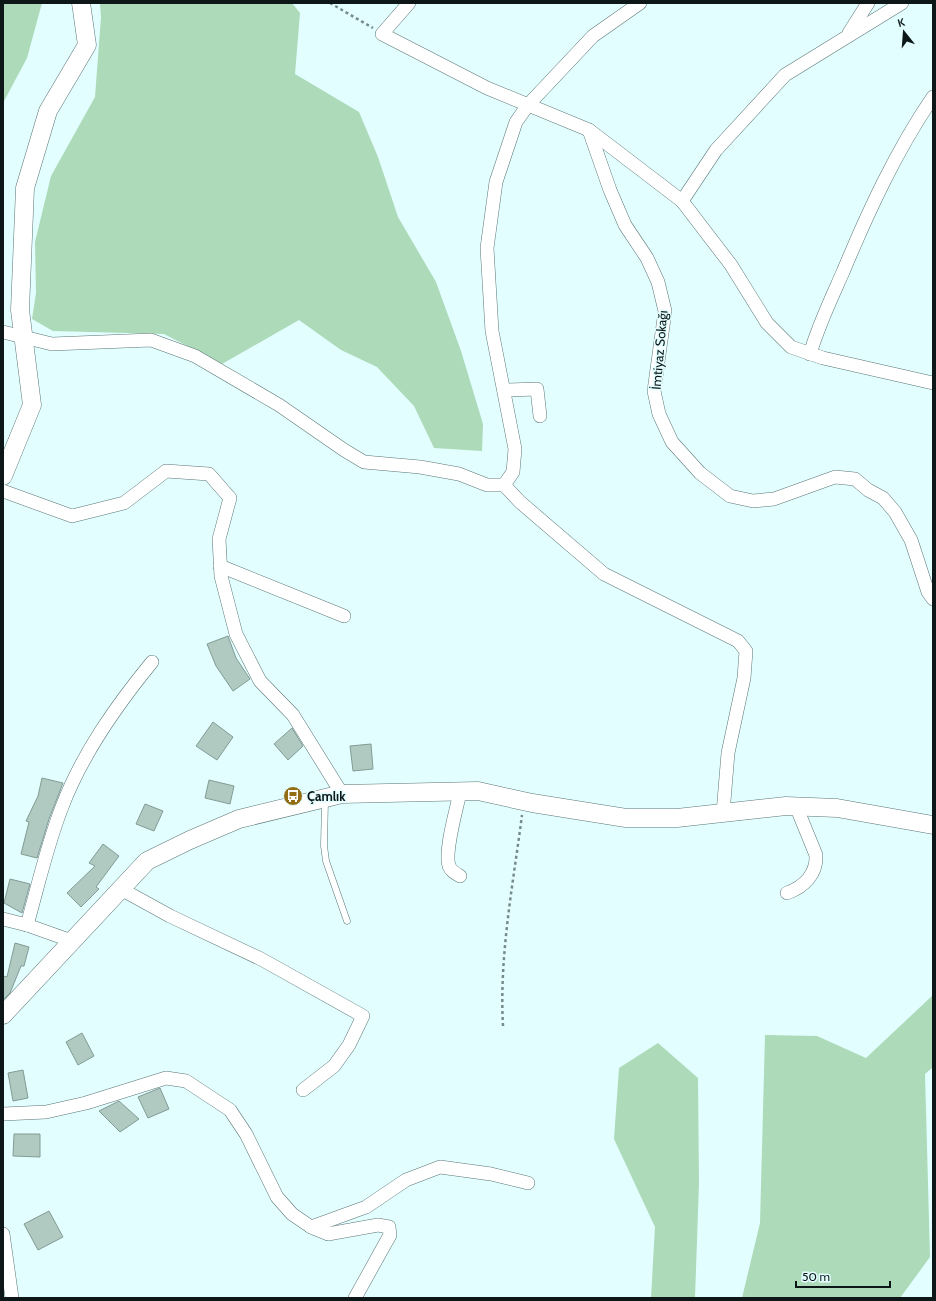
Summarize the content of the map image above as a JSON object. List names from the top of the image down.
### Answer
{
  "streets": {
    "street": ["İmtiyaz Sokağı"]
  },
  "places": {
    "bus stop": ["Çamlık"]
  },
  "scale_bar": "50 m",
  "north": "top"
}
